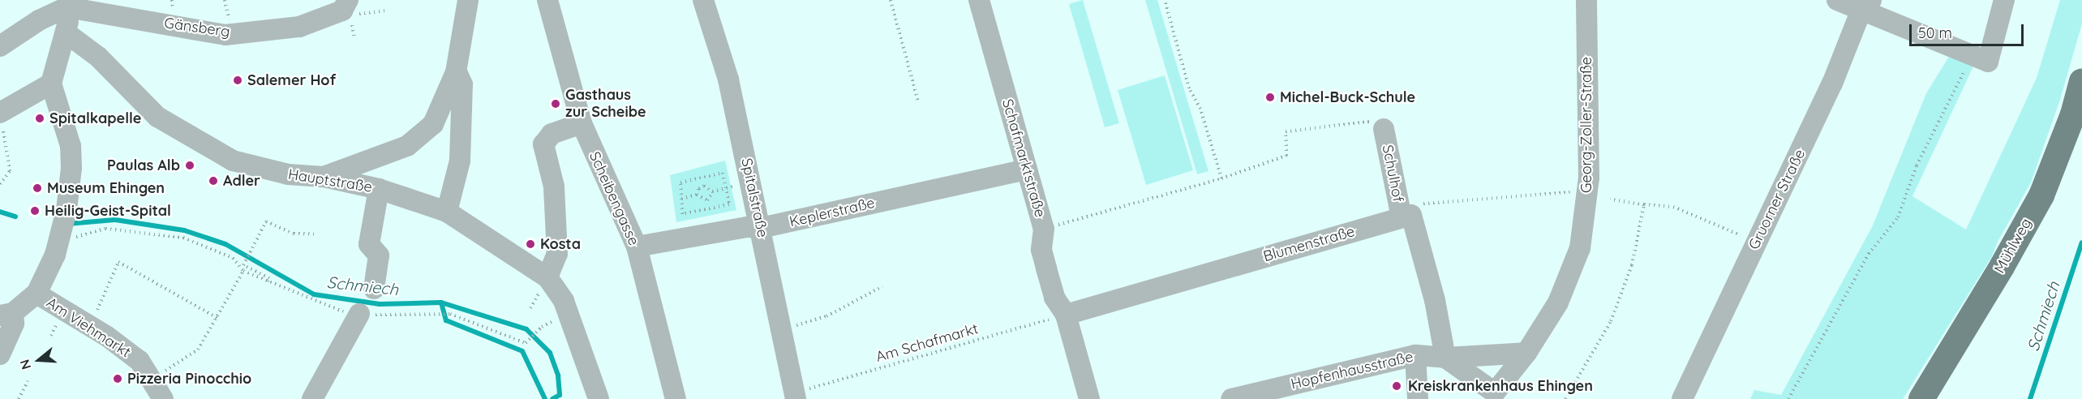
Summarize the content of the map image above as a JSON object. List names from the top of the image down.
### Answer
{
  "streets": {
    "main road": ["Mühlweg"],
    "street": [
      "Gänsberg",
      "Georg-Zoller-Straße",
      "Schafmarktstraße",
      "Schulhof",
      "Hauptstraße",
      "Spitalstraße",
      "Scheibengasse",
      "Gruorner Straße",
      "Keplerstraße",
      "Blumenstraße",
      "Am Viehmarkt",
      "Hopfenhausstraße"
    ],
    "path": ["Am Schafmarkt"]
  },
  "crossings": [
    ["Georg-Zoller-Straße", "Hopfenhausstraße"],
    ["Schafmarktstraße", "Keplerstraße"],
    ["Schafmarktstraße", "Blumenstraße"],
    ["Schafmarktstraße", "Am Schafmarkt"],
    ["Schulhof", "Blumenstraße"],
    ["Spitalstraße", "Keplerstraße"],
    ["Spitalstraße", "Am Schafmarkt"],
    ["Scheibengasse", "Keplerstraße"],
    ["Blumenstraße", "Am Schafmarkt"]
  ],
  "water": ["Schmiech"],
  "places": [
    "Salemer Hof",
    "Michel-Buck-Schule",
    "Gasthaus zur Scheibe",
    "Spitalkapelle",
    "Paulas Alb",
    "Adler",
    "Museum Ehingen",
    "Heilig-Geist-Spital",
    "Kosta",
    "Pizzeria Pinocchio",
    "Kreiskrankenhaus Ehingen"
  ],
  "scale_bar": "50 m",
  "north": "left"
}
